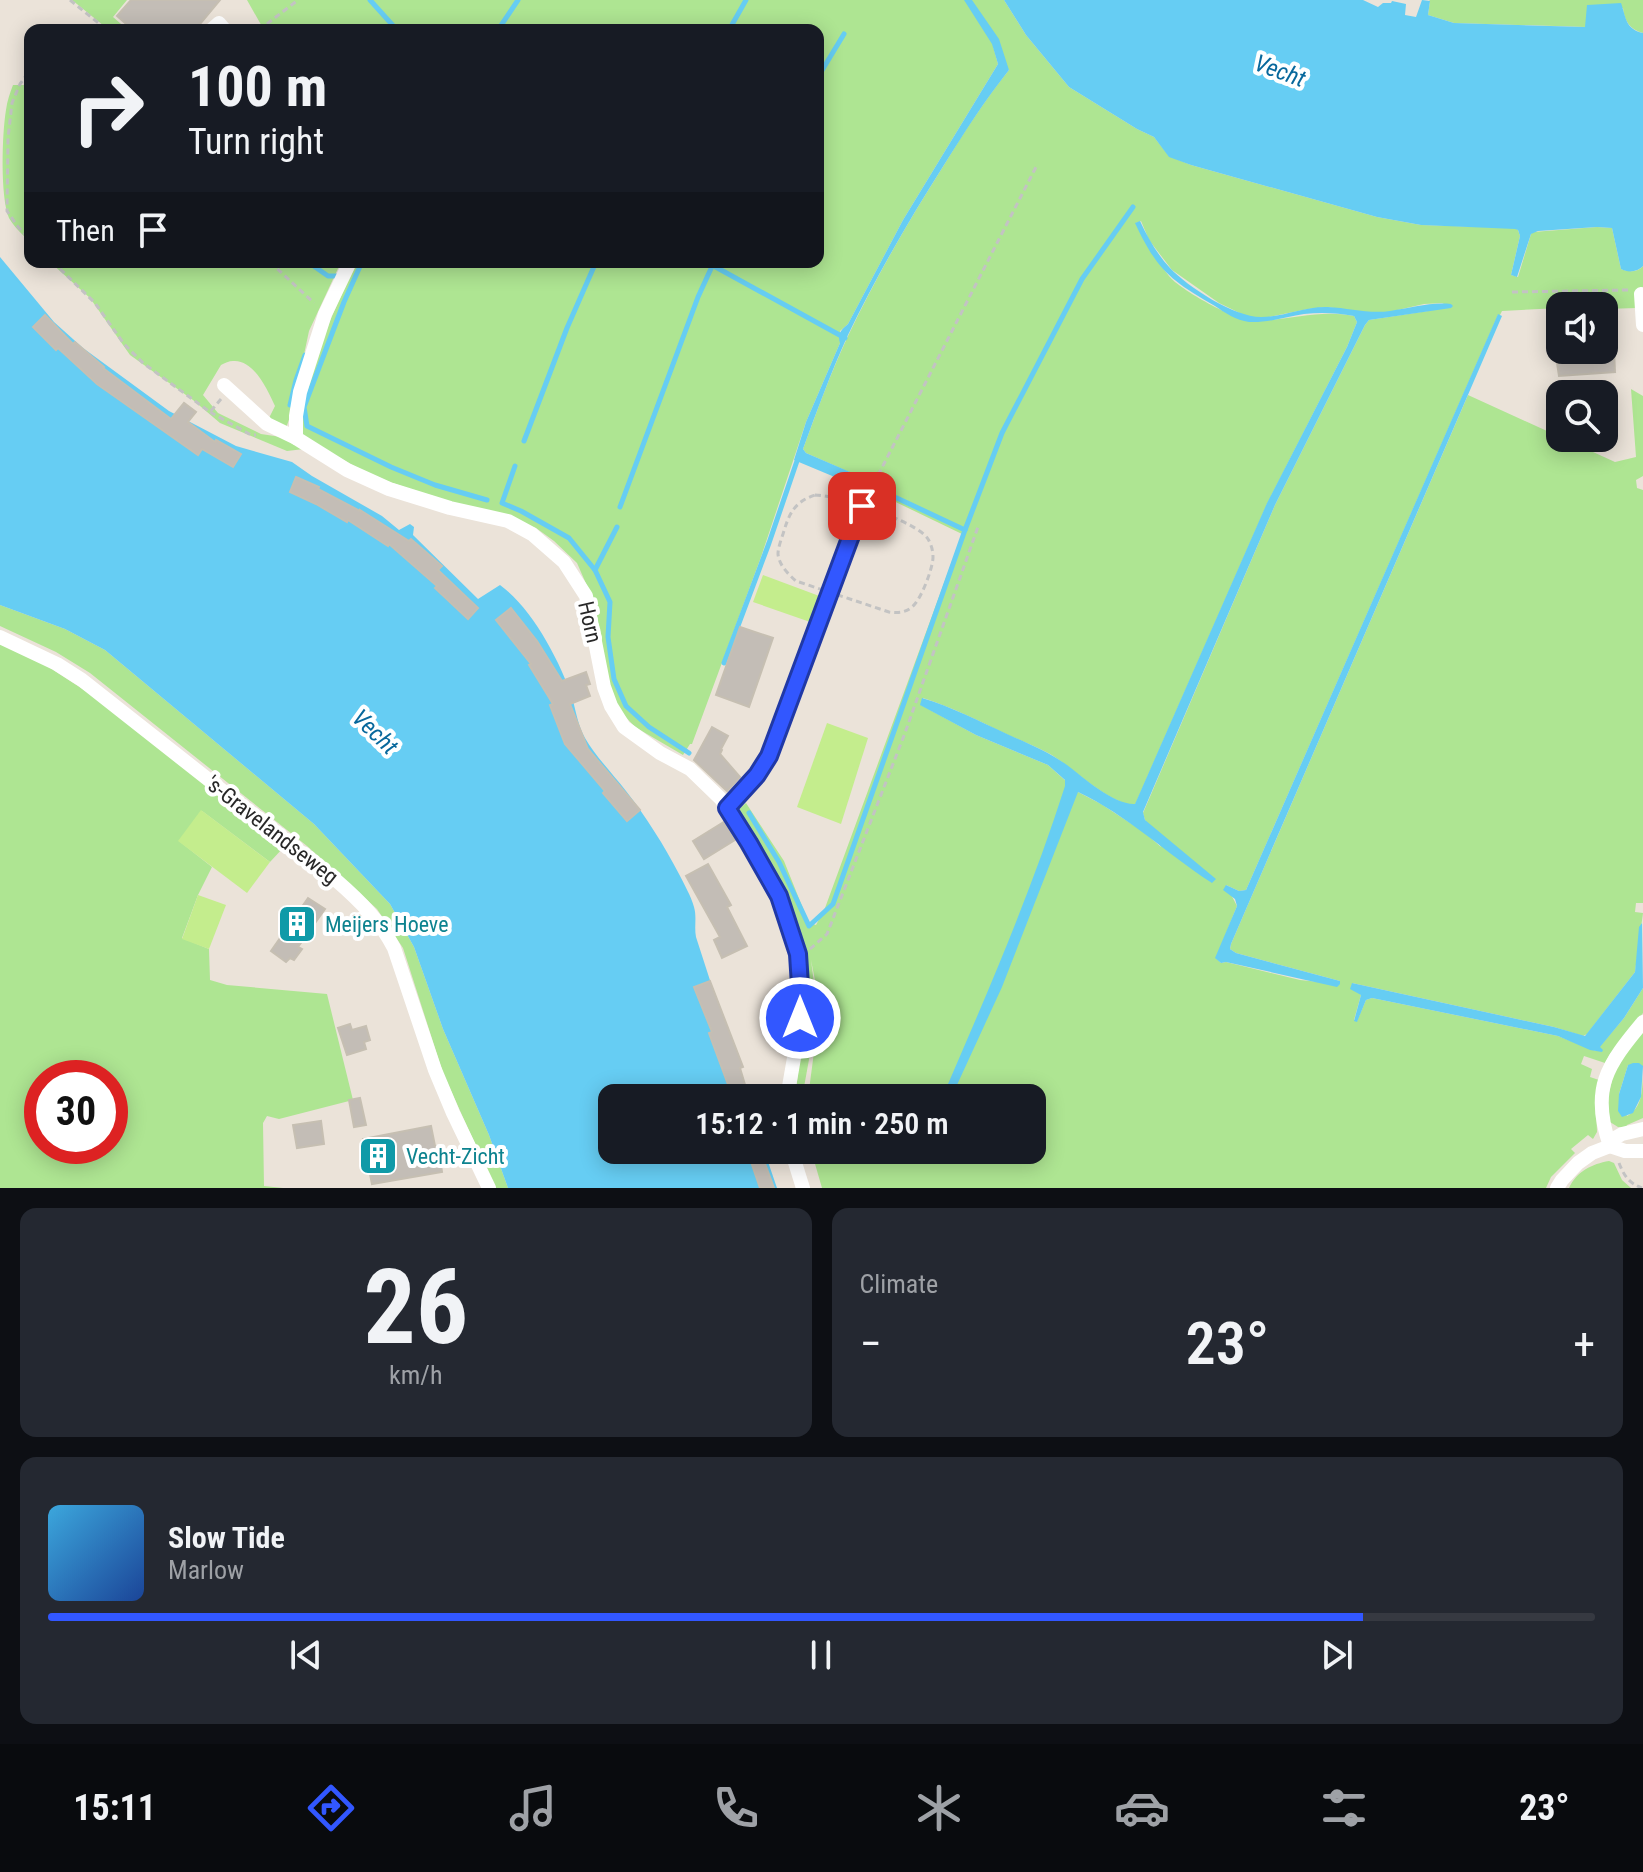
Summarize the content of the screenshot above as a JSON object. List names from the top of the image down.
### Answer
{
  "streets": {
    "street": ["Horn", "'s-Gravelandseweg"]
  },
  "water": ["Vecht"],
  "places": {
    "building": ["Meijers Hoeve", "Vecht-Zicht"]
  },
  "page": {
    "turn": ["100 m", "Turn right"],
    "then": "Then",
    "limit": "30",
    "trip": "15:12 · 1 min · 250 m",
    "tile": [
      ["26", "km/h"],
      "Climate"
    ],
    "heat": ["−", "23°", "+"],
    "song": ["Slow Tide", "Marlow"],
    "tabs": ["15:11", "23°"]
  }
}
